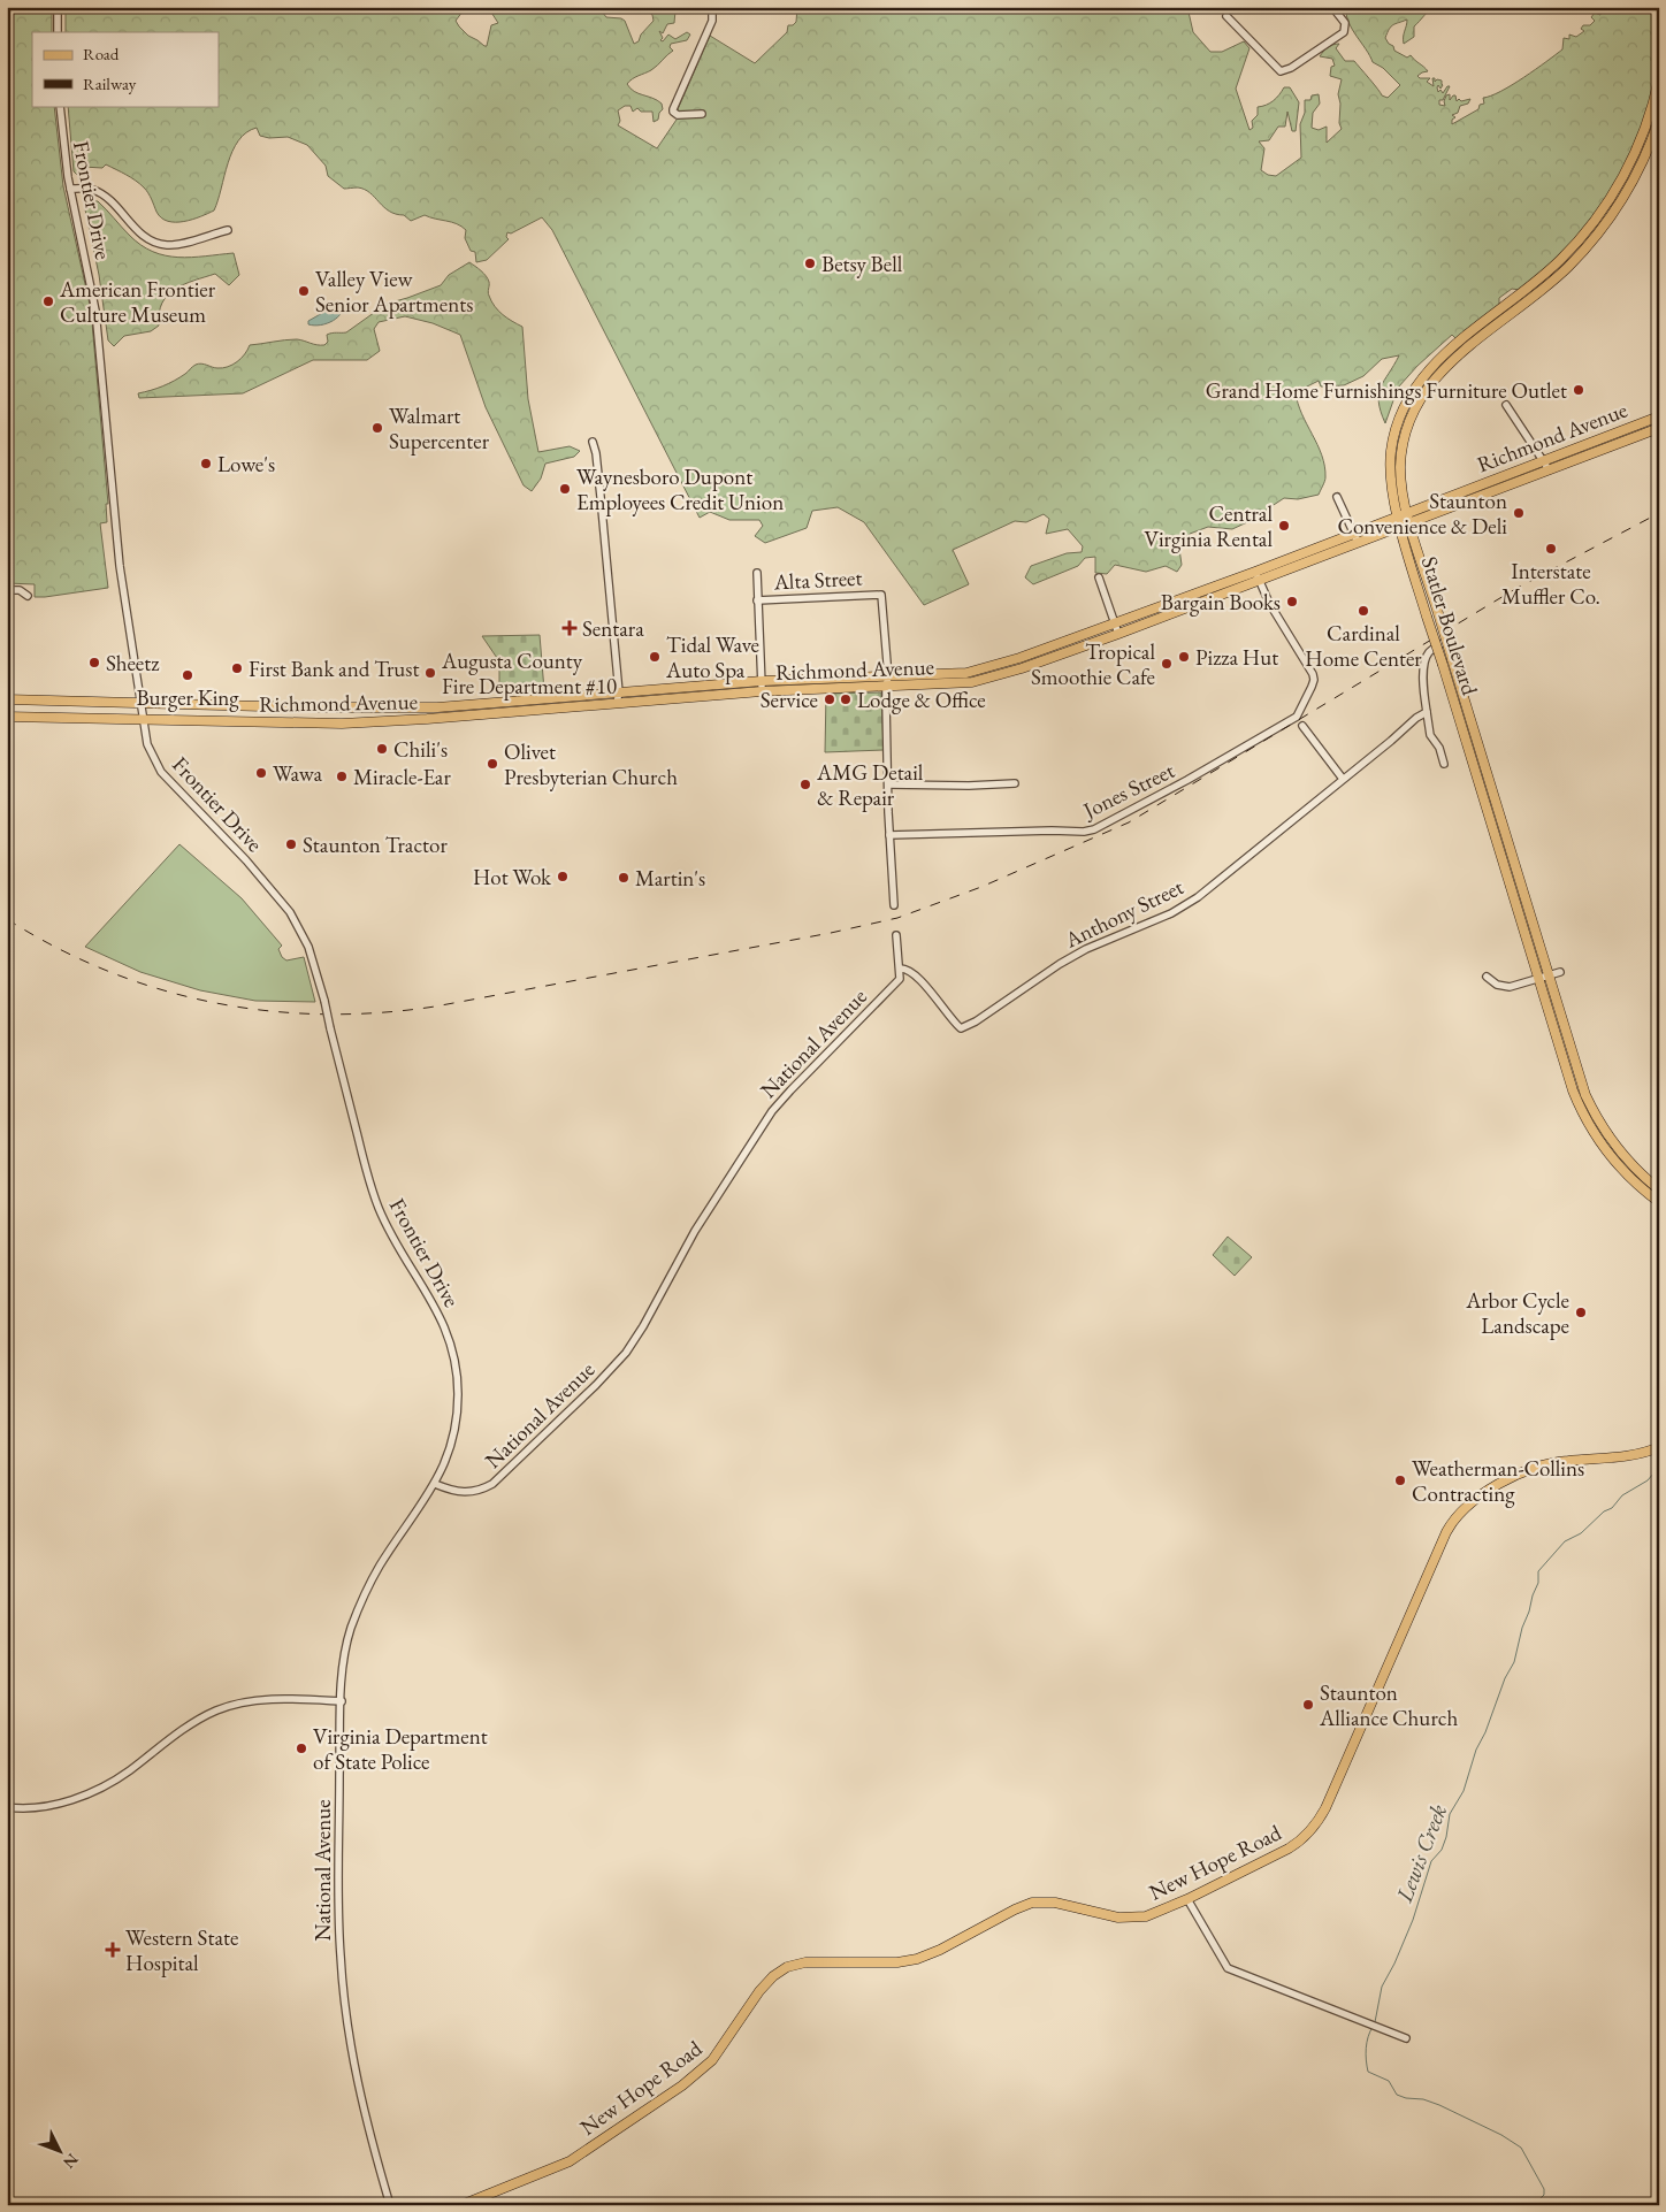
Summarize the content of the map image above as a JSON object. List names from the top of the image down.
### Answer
{
  "streets": {
    "main road": ["Richmond Avenue", "Statler Boulevard", "New Hope Road"],
    "street": [
      "Frontier Drive",
      "Alta Street",
      "Jones Street",
      "Anthony Street",
      "National Avenue"
    ]
  },
  "crossings": [
    ["Frontier Drive", "Richmond Avenue"],
    ["Frontier Drive", "National Avenue"],
    ["Richmond Avenue", "Alta Street"],
    ["Richmond Avenue", "Statler Boulevard"],
    ["Richmond Avenue", "Jones Street"],
    ["Anthony Street", "National Avenue"]
  ],
  "water": ["Lewis Creek"],
  "places": {
    "other": [
      "Betsy Bell",
      "Valley View Senior Apartments",
      "American Frontier Culture Museum",
      "Grand Home Furnishings Furniture Outlet",
      "Walmart Supercenter",
      "Lowe's",
      "Waynesboro Dupont Employees Credit Union",
      "Staunton Convenience & Deli",
      "Central Virginia Rental",
      "Interstate Muffler Co.",
      "Bargain Books",
      "Cardinal Home Center",
      "Tidal Wave Auto Spa",
      "Pizza Hut",
      "Sheetz",
      "Tropical Smoothie Cafe",
      "First Bank and Trust",
      "Augusta County Fire Department #10",
      "Burger King",
      "Service",
      "Lodge & Office",
      "Chili's",
      "Olivet Presbyterian Church",
      "Wawa",
      "Miracle-Ear",
      "AMG Detail & Repair",
      "Staunton Tractor",
      "Hot Wok",
      "Martin's",
      "Arbor Cycle Landscape",
      "Weatherman-Collins Contracting",
      "Staunton Alliance Church",
      "Virginia Department of State Police"
    ],
    "health": ["Sentara", "Western State Hospital"]
  },
  "legend": ["Road", "Railway"],
  "north": "bottom right"
}
